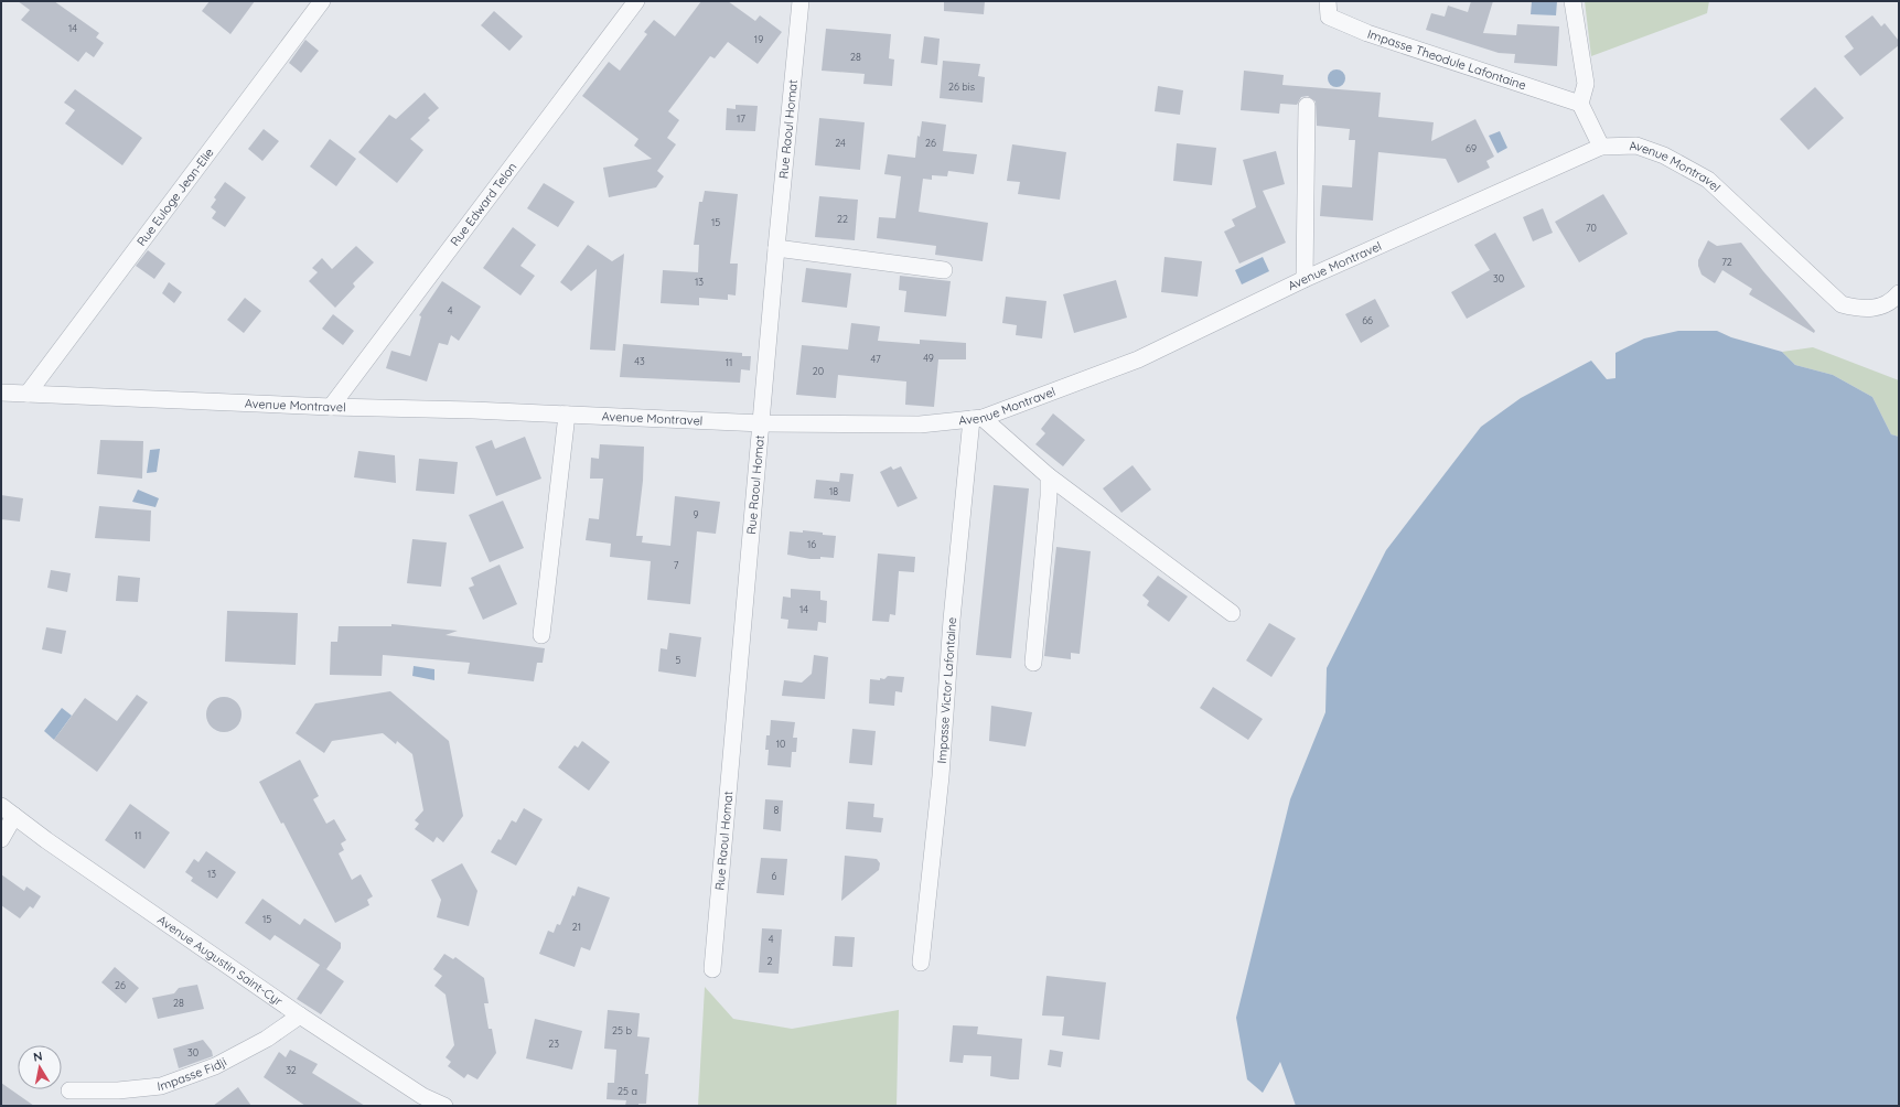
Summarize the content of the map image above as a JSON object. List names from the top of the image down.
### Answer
{
  "streets": {
    "street": [
      "Impasse Theodule Lafontaine",
      "Rue Raoul Homat",
      "Avenue Montravel",
      "Rue Euloge Jean-Elie",
      "Rue Edward Telon",
      "Impasse Victor Lafontaine",
      "Avenue Augustin Saint-Cyr",
      "Impasse Fidji"
    ]
  },
  "crossings": [
    ["Rue Raoul Homat", "Avenue Montravel"],
    ["Avenue Montravel", "Rue Euloge Jean-Elie"],
    ["Avenue Montravel", "Rue Edward Telon"],
    ["Avenue Montravel", "Impasse Victor Lafontaine"],
    ["Avenue Augustin Saint-Cyr", "Impasse Fidji"]
  ],
  "house_numbers": [
    "14",
    "19",
    "28",
    "26 bis",
    "17",
    "24",
    "26",
    "69",
    "22",
    "15",
    "70",
    "72",
    "30",
    "13",
    "4",
    "66",
    "49",
    "47",
    "43",
    "11",
    "20",
    "18",
    "9",
    "16",
    "7",
    "14",
    "5",
    "10",
    "8",
    "11",
    "13",
    "6",
    "15",
    "21",
    "4",
    "2",
    "26",
    "28",
    "25 b",
    "23",
    "30",
    "32",
    "25 a"
  ],
  "north": "top"
}
